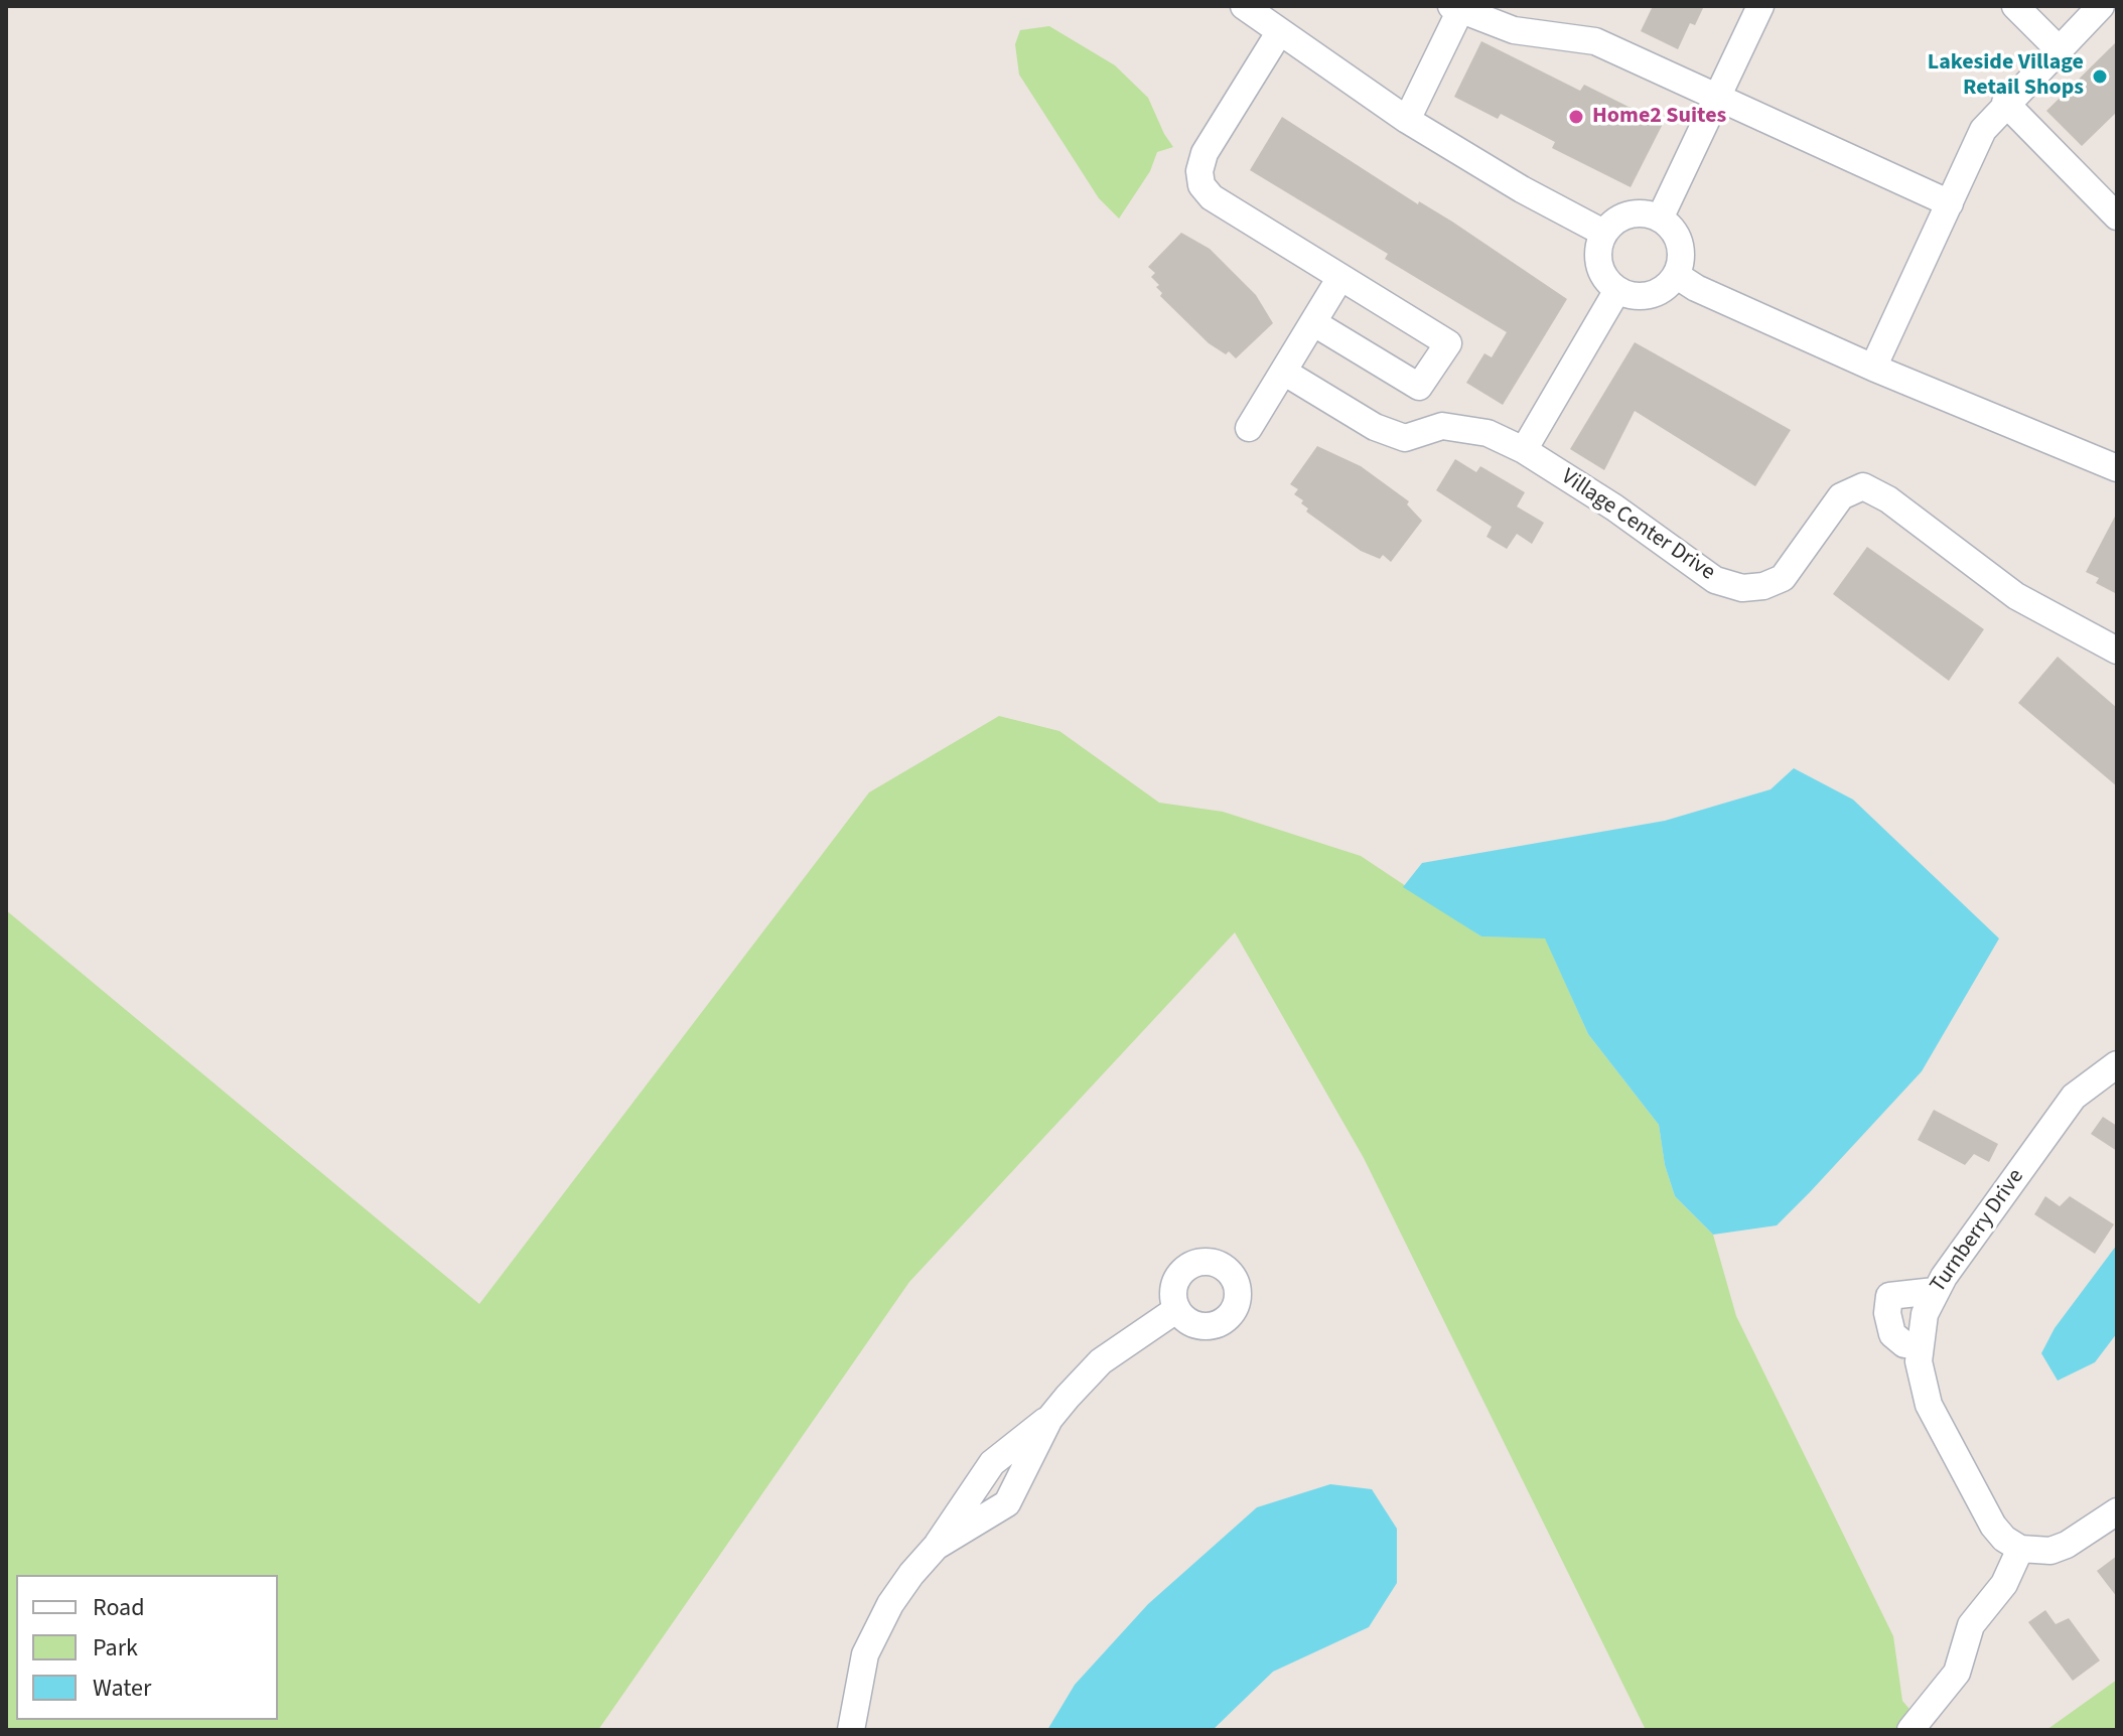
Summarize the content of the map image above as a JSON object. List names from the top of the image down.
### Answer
{
  "streets": {
    "street": ["Village Center Drive", "Turnberry Drive"]
  },
  "places": ["Lakeside Village Retail Shops", "Home2 Suites"],
  "legend": ["Road", "Park", "Water"]
}
